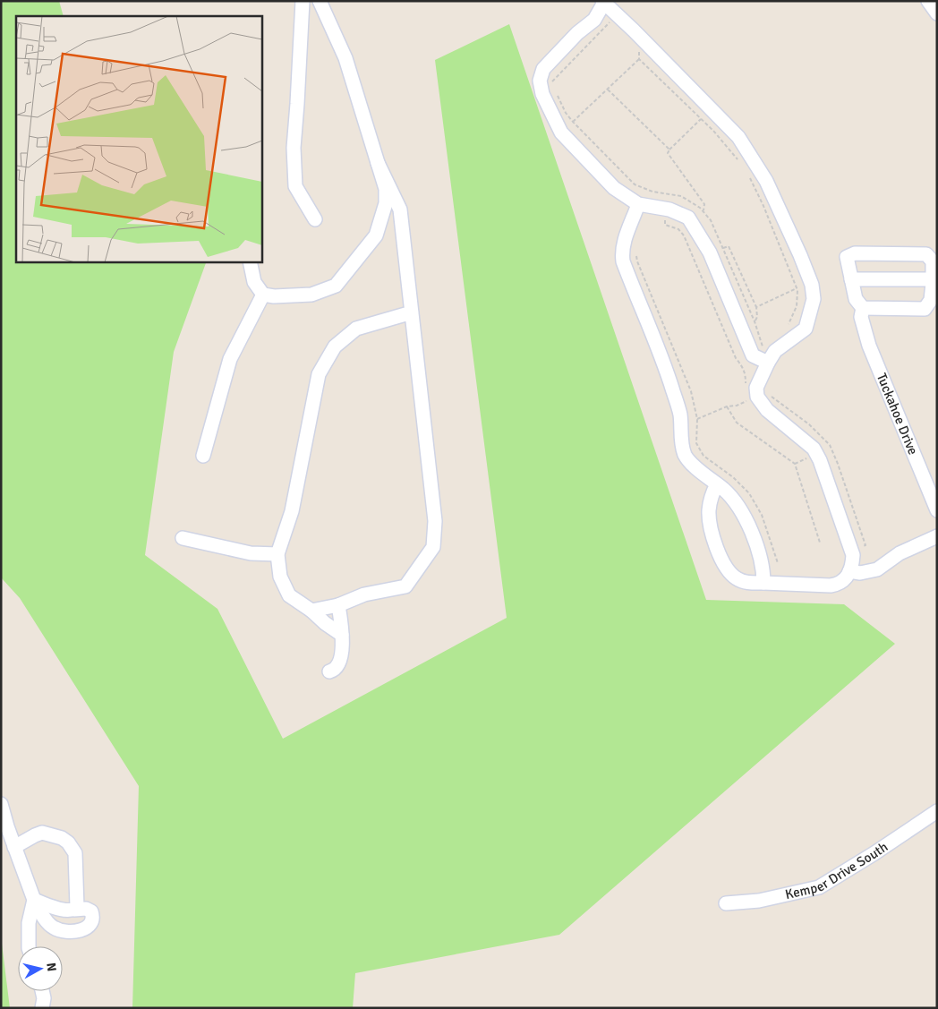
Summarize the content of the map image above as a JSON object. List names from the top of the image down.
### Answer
{
  "streets": {
    "street": ["Tuckahoe Drive", "Kemper Drive South"]
  },
  "north": "right"
}
